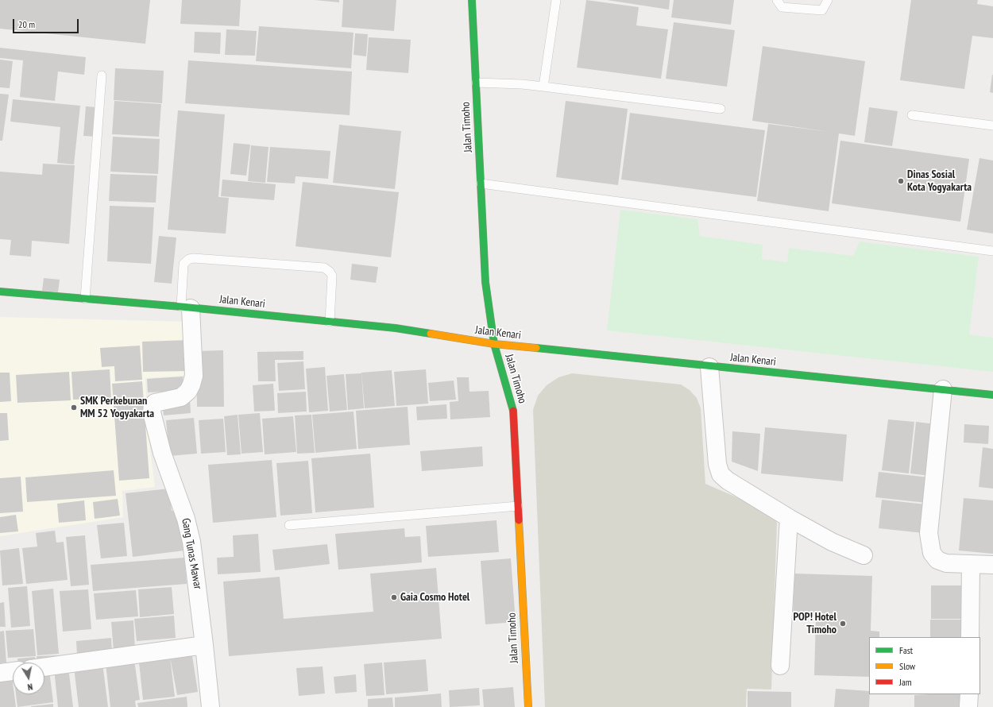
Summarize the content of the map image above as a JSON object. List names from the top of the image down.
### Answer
{
  "streets": {
    "main road": ["Jalan Timoho", "Jalan Kenari"],
    "street": ["Gang Tunas Mawar"]
  },
  "crossings": [
    ["Jalan Timoho", "Jalan Kenari"],
    ["Jalan Kenari", "Gang Tunas Mawar"]
  ],
  "places": [
    "Dinas Sosial Kota Yogyakarta",
    "SMK Perkebunan MM 52 Yogyakarta",
    "Gaia Cosmo Hotel",
    "POP! Hotel Timoho"
  ],
  "legend": ["Fast", "Slow", "Jam"],
  "scale_bar": "20 m",
  "north": "bottom"
}
